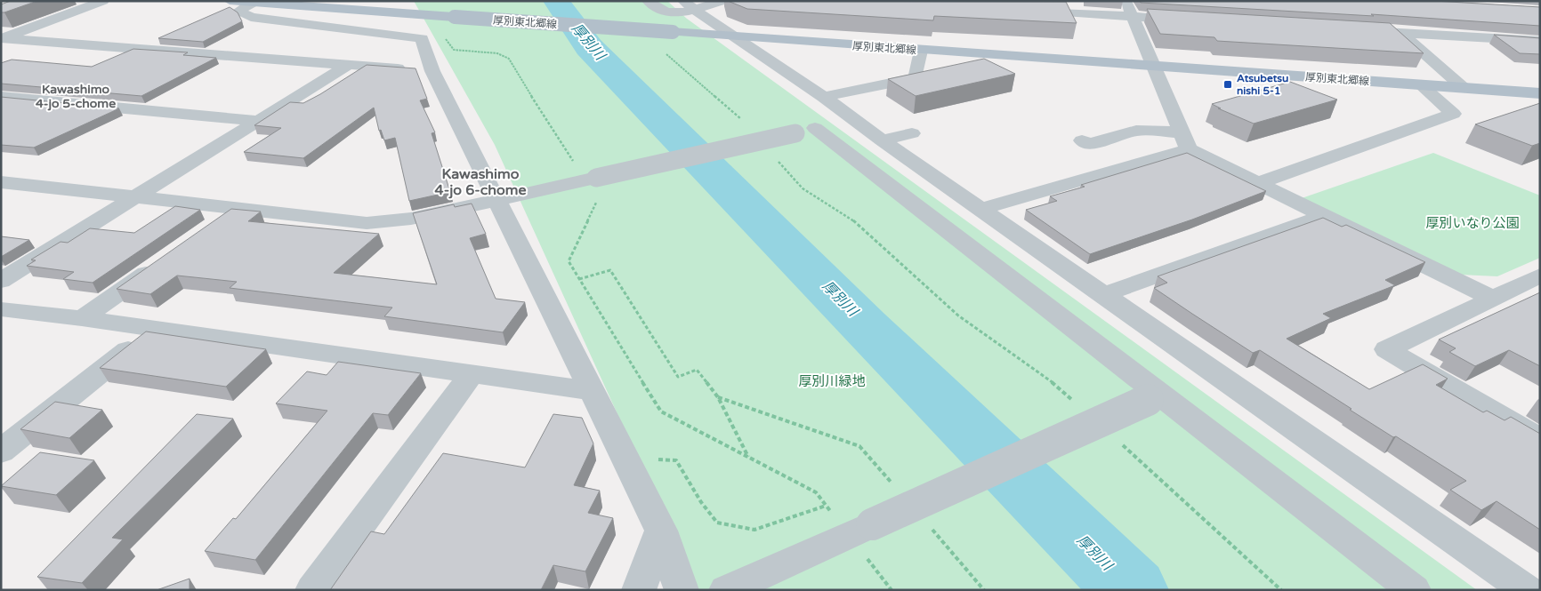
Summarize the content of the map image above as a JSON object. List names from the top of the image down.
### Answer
{
  "streets": {
    "main road": ["厚別東北郷線"]
  },
  "districts": ["Kawashimo 4-jo 5-chome", "Kawashimo 4-jo 6-chome"],
  "water": ["厚別川"],
  "parks": ["厚別いなり公園", "厚別川緑地"],
  "places": {
    "transit": ["Atsubetsu nishi 5-1"]
  }
}
